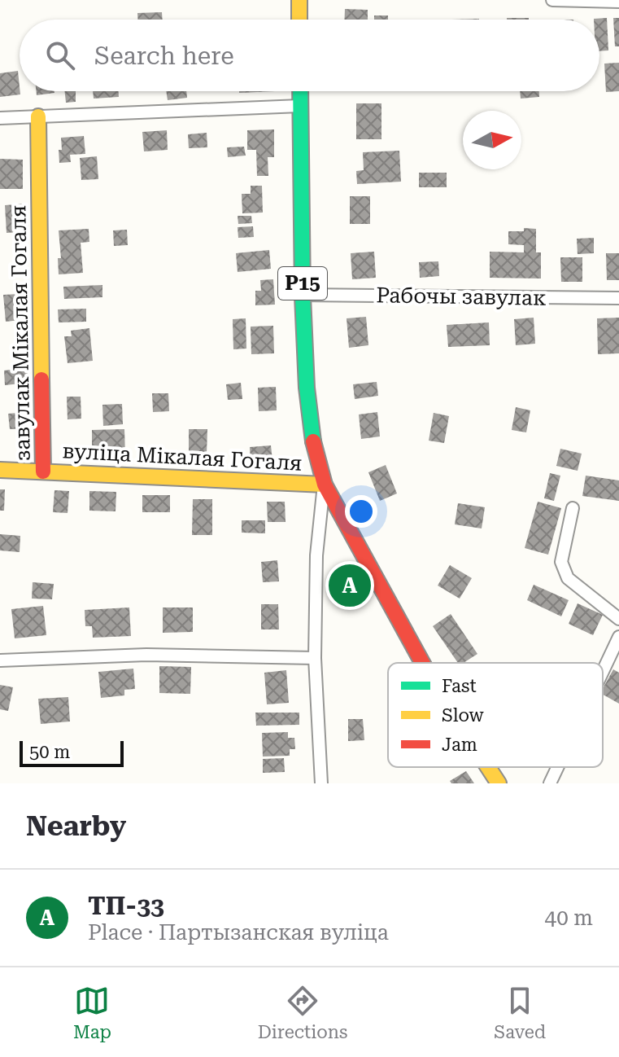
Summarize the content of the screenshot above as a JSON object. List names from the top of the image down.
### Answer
{
  "streets": {
    "main road": ["Р15", "завулак Мікалая Гогаля", "вуліца Мікалая Гогаля"],
    "street": ["Рабочы завулак"]
  },
  "crossings": [
    ["Р15", "Рабочы завулак"],
    ["Р15", "вуліца Мікалая Гогаля"],
    ["завулак Мікалая Гогаля", "вуліца Мікалая Гогаля"]
  ],
  "legend": ["Fast", "Slow", "Jam"],
  "scale_bar": "50 m",
  "north": "right",
  "page": {
    "search": "Search here",
    "pins": "A",
    "scale": "50 m",
    "heading": "Nearby",
    "list": [
      {
        "mark": "A",
        "name": "ТП-33",
        "note": "Place · Партызанская вуліца",
        "value": "40 m"
      }
    ],
    "nav": ["Map", "Directions", "Saved"]
  }
}
